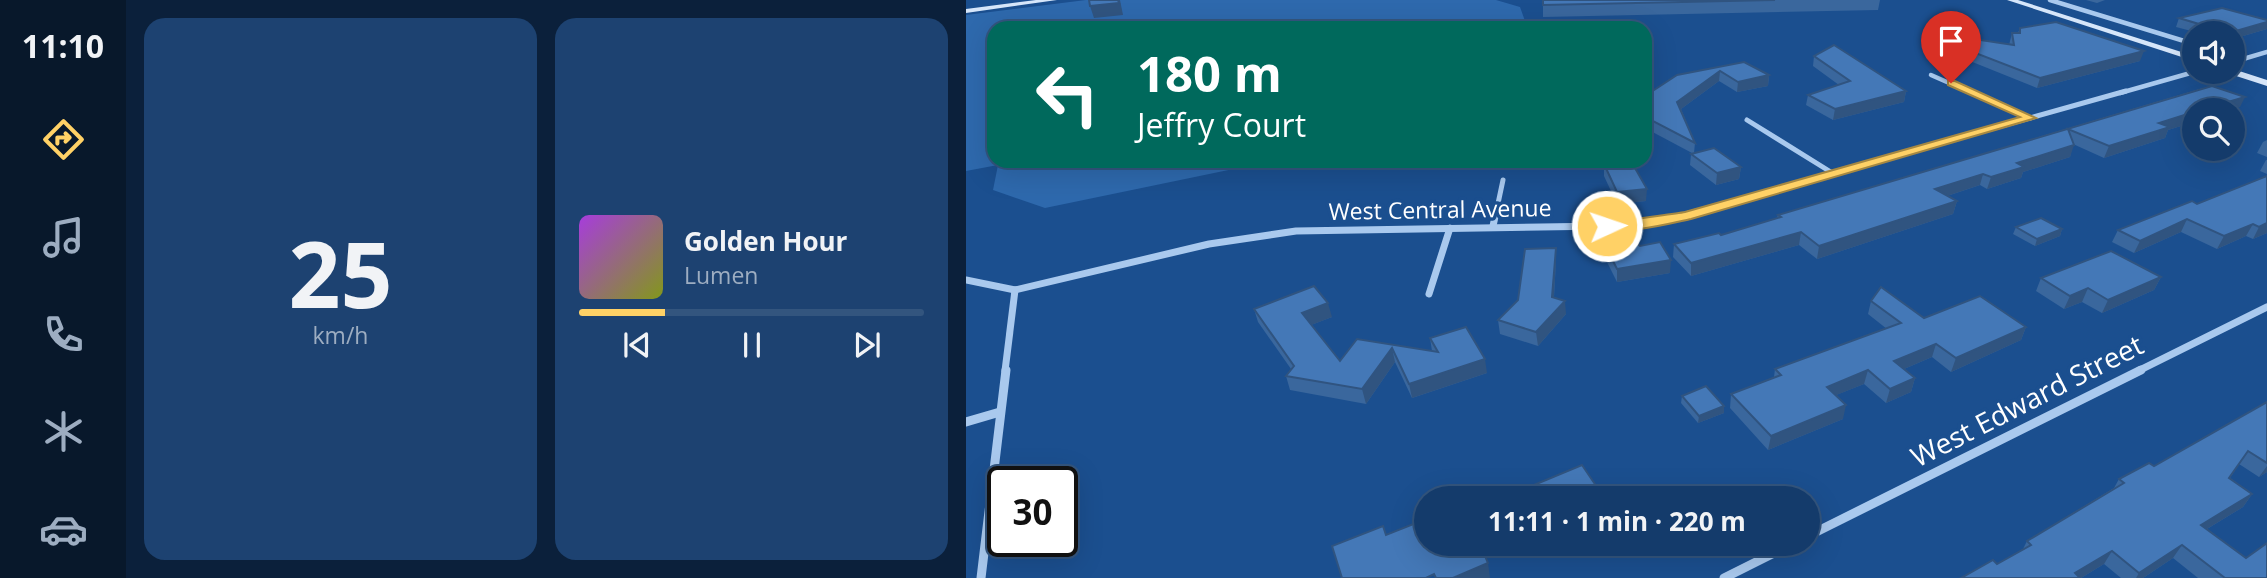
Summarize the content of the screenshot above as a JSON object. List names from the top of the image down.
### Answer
{
  "streets": {
    "street": ["West Central Avenue", "West Edward Street"]
  },
  "page": {
    "tabs": "11:10",
    "tile": ["25", "km/h"],
    "turn": ["180 m", "Jeffry Court"],
    "song": ["Golden Hour", "Lumen"],
    "limit": "30",
    "trip": "11:11 · 1 min · 220 m"
  }
}
